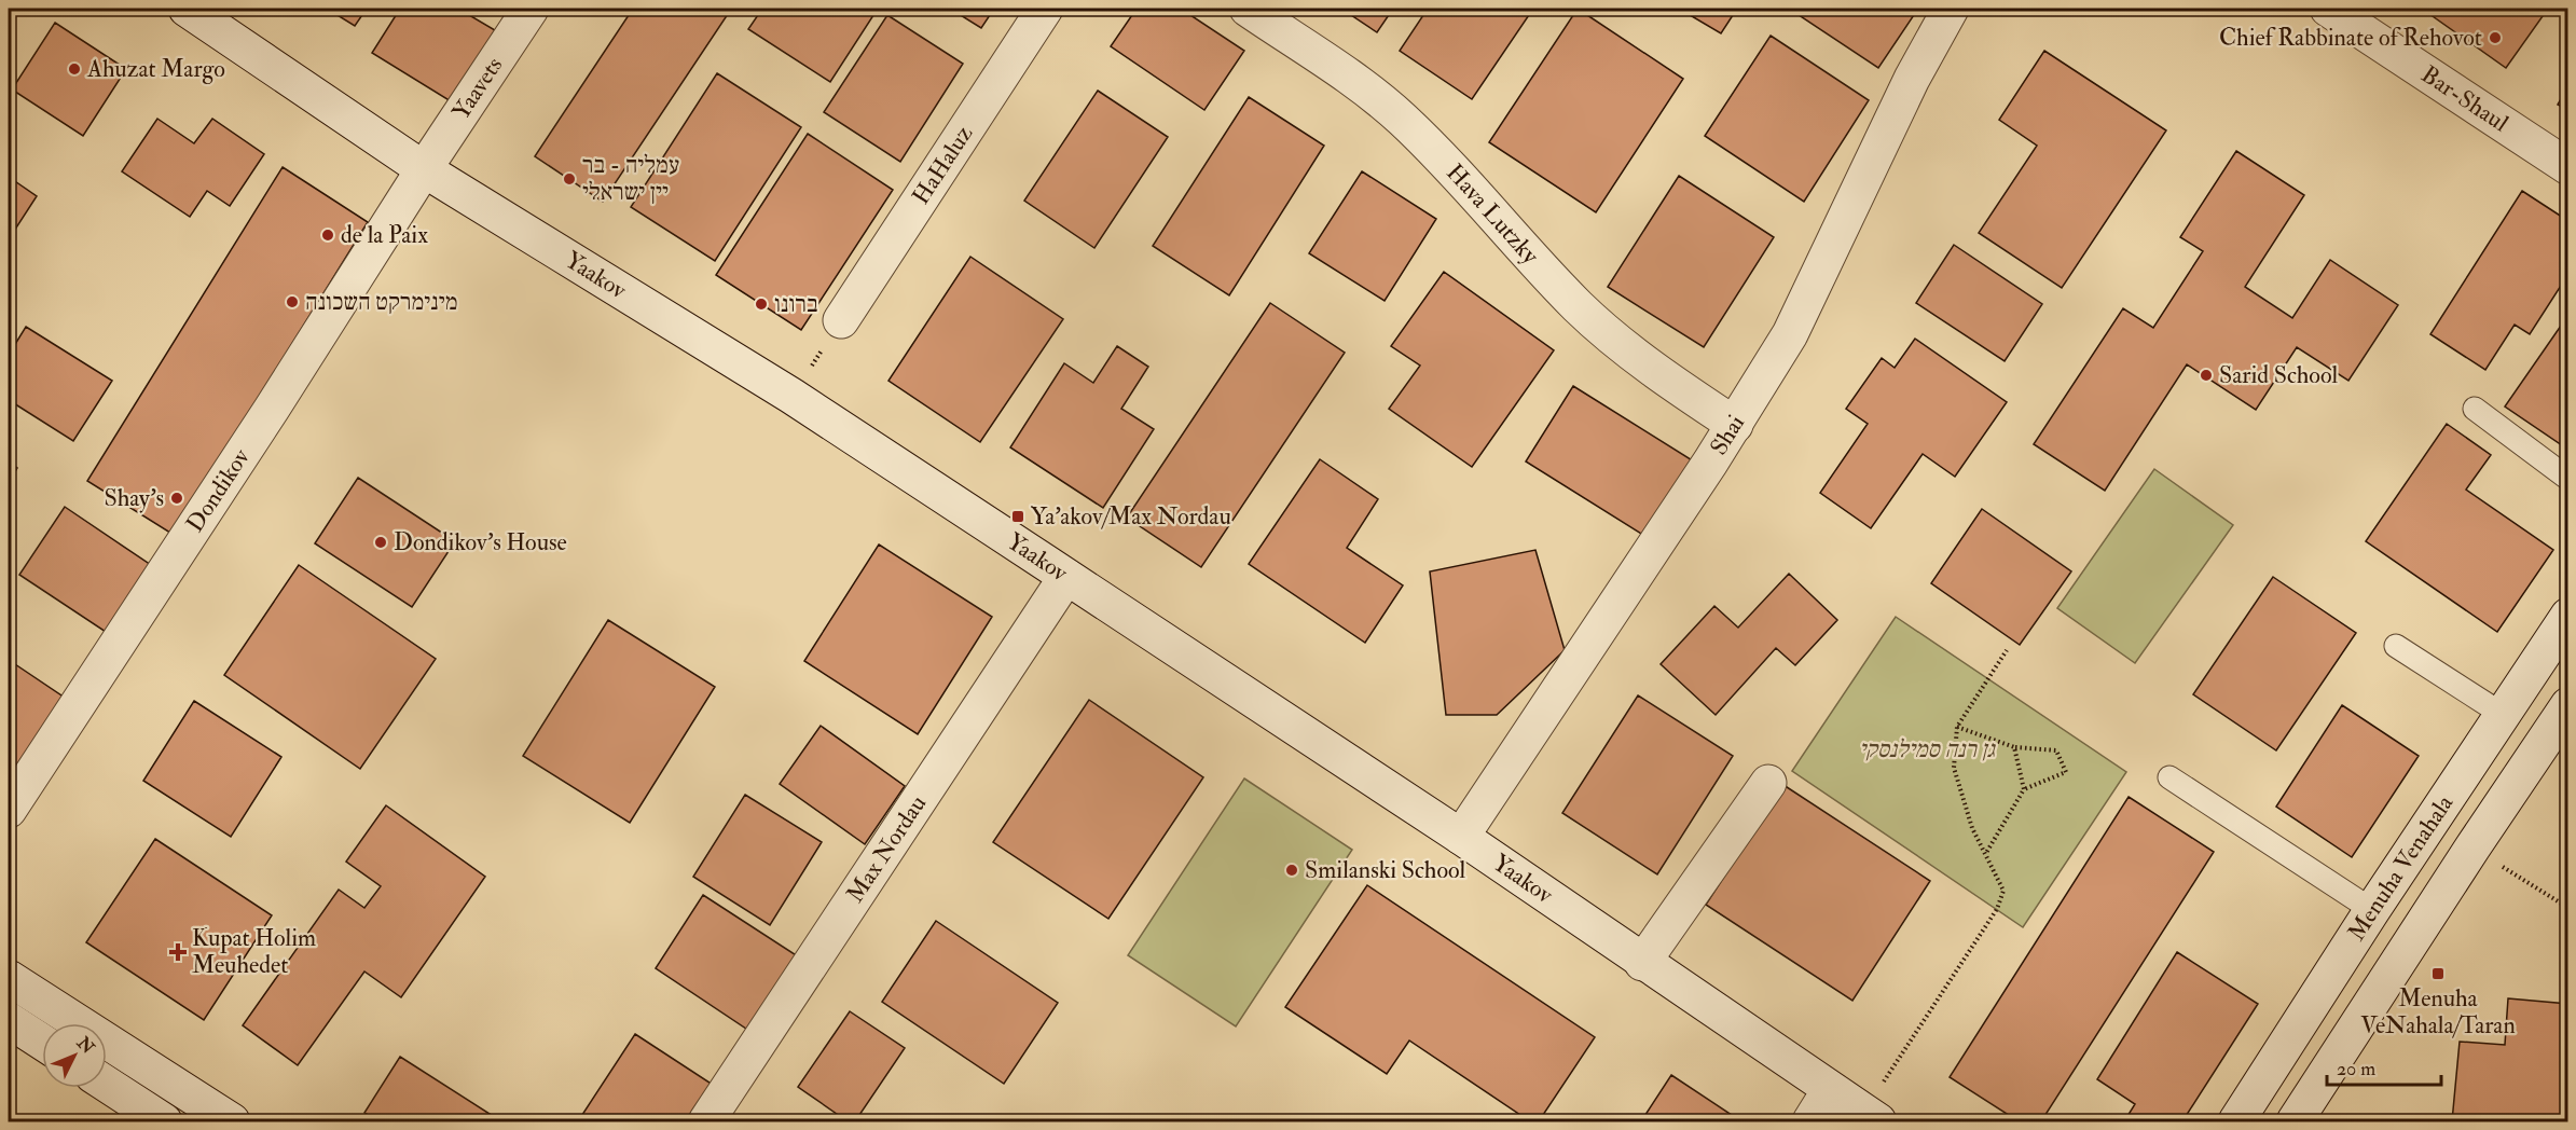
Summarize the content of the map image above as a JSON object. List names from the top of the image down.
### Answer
{
  "streets": {
    "street": [
      "Yaavets",
      "Bar-Shaul",
      "HaHaluz",
      "Hava Lutzky",
      "Yaakov",
      "Shai",
      "Dondikov",
      "Max Nordau",
      "Menuha Venahala"
    ]
  },
  "crossings": [
    ["Yaavets", "Yaakov"],
    ["Yaavets", "Dondikov"],
    ["Hava Lutzky", "Shai"],
    ["Yaakov", "Shai"],
    ["Yaakov", "Dondikov"],
    ["Yaakov", "Max Nordau"]
  ],
  "parks": ["גן רנה סמילנסקי"],
  "places": {
    "other": [
      "Chief Rabbinate of Rehovot",
      "Ahuzat Margo",
      "עמליה - בר יין ישראלי",
      "de la Paix",
      "מינימרקט השכונה",
      "ברונו",
      "Sarid School",
      "Shay's",
      "Dondikov's House",
      "Smilanski School"
    ],
    "transit": ["Ya'akov/Max Nordau", "Menuha VeNahala/Taran"],
    "health": ["Kupat Holim Meuhedet"]
  },
  "scale_bar": "20 m",
  "north": "top right"
}
